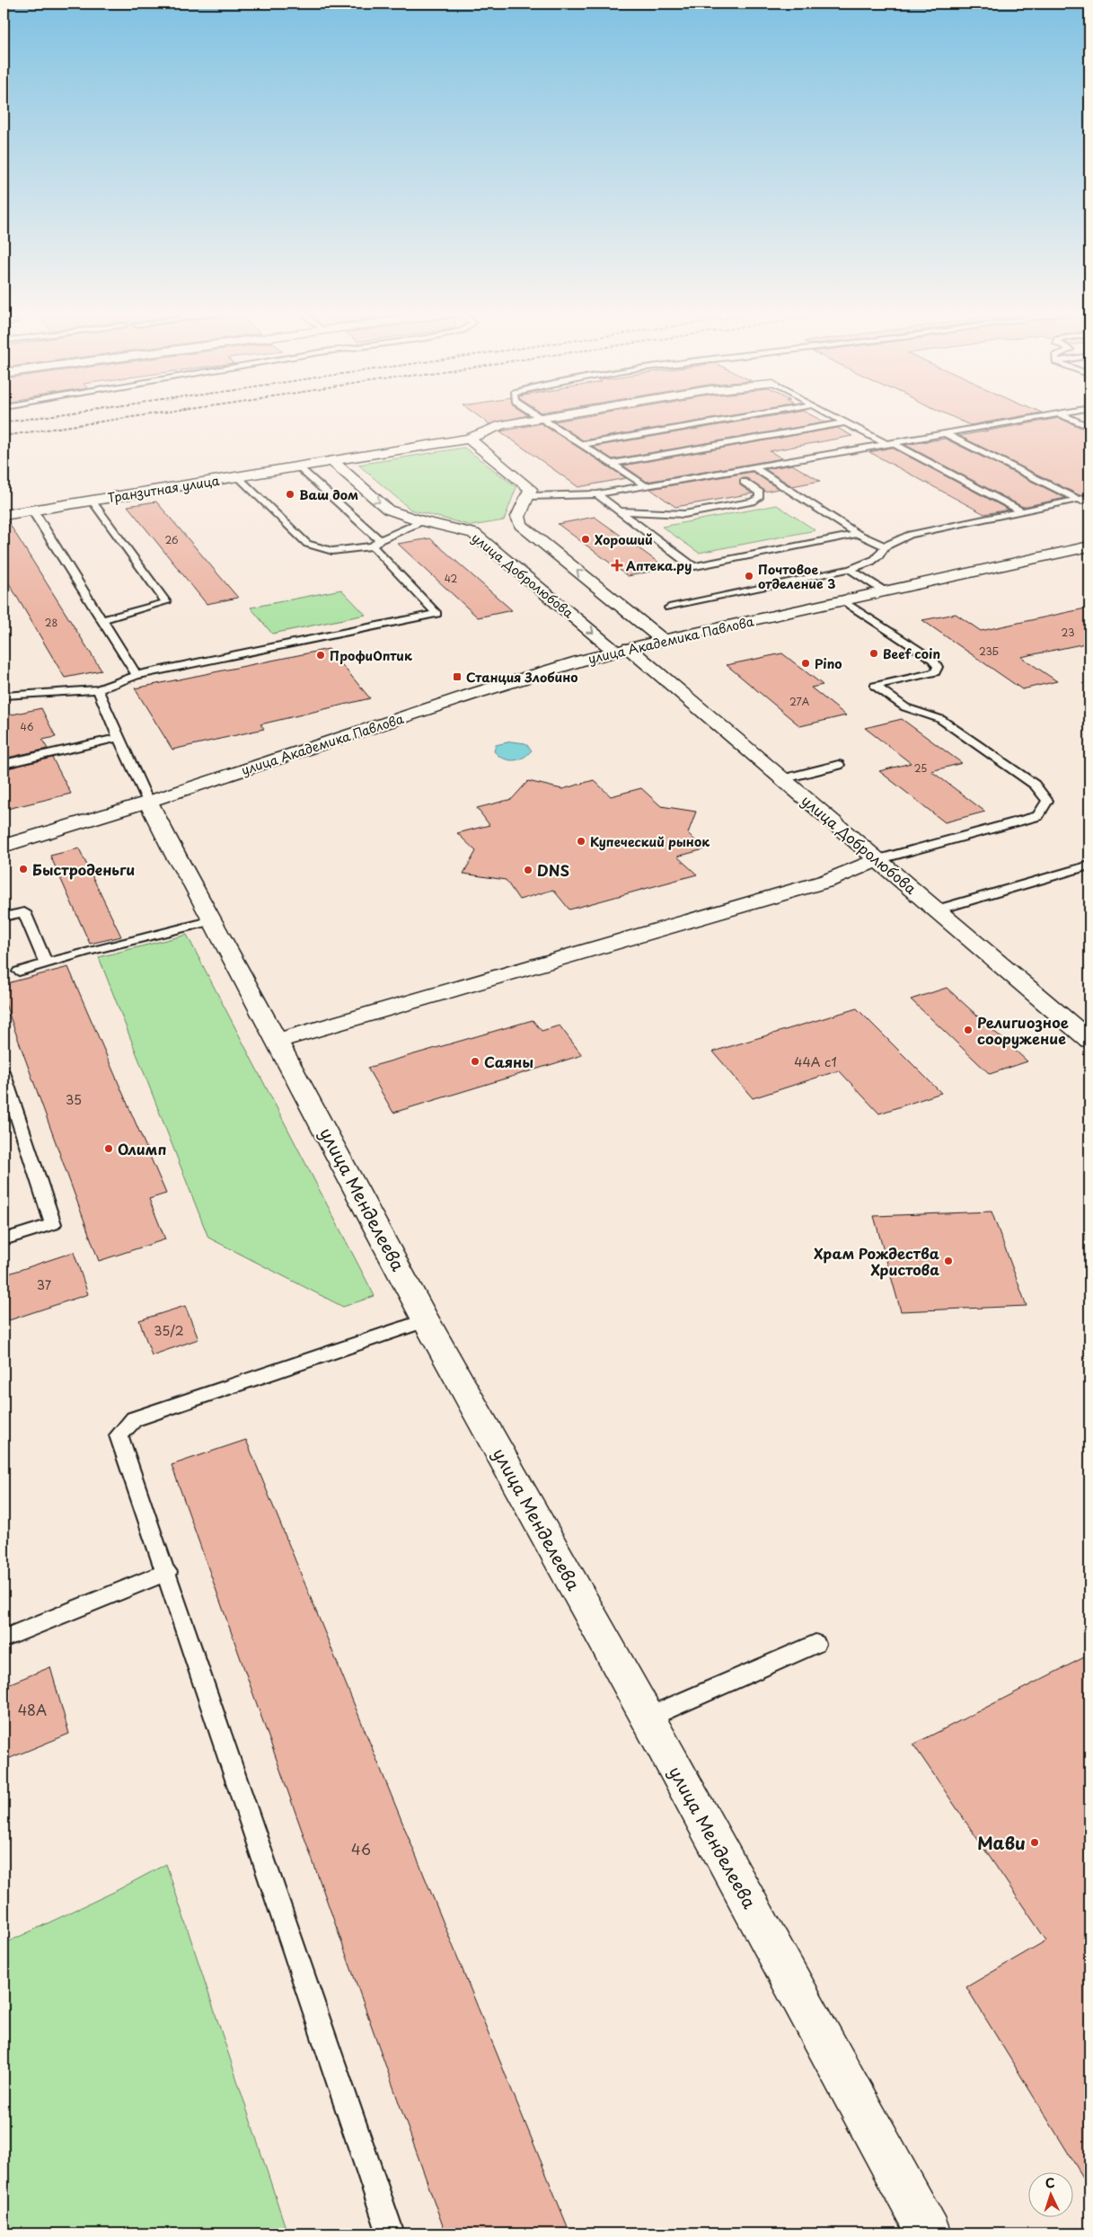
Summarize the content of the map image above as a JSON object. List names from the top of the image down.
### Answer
{
  "streets": {
    "main road": [
      "Транзитная улица",
      "улица Добролюбова",
      "улица Академика Павлова",
      "улица Менделеева"
    ]
  },
  "crossings": [
    ["Транзитная улица", "улица Добролюбова"],
    ["улица Добролюбова", "улица Академика Павлова"],
    ["улица Академика Павлова", "улица Менделеева"]
  ],
  "one_way": ["улица Добролюбова"],
  "places": {
    "other": [
      "Ваш дом",
      "Хороший",
      "Почтовое отделение 3",
      "Beef coin",
      "ПрофиОптик",
      "Pino",
      "Купеческий рынок",
      "Быстроденьги",
      "DNS",
      "Религиозное сооружение",
      "Саяны",
      "Олимп",
      "Храм Рождества Христова",
      "Мави"
    ],
    "health": ["Аптека.ру"],
    "transit": ["Станция Злобино"]
  },
  "house_numbers": [
    "26",
    "42",
    "28",
    "23",
    "23Б",
    "27А",
    "46",
    "25",
    "44А с1",
    "35",
    "37",
    "35/2",
    "48А",
    "46"
  ],
  "north": "top"
}
